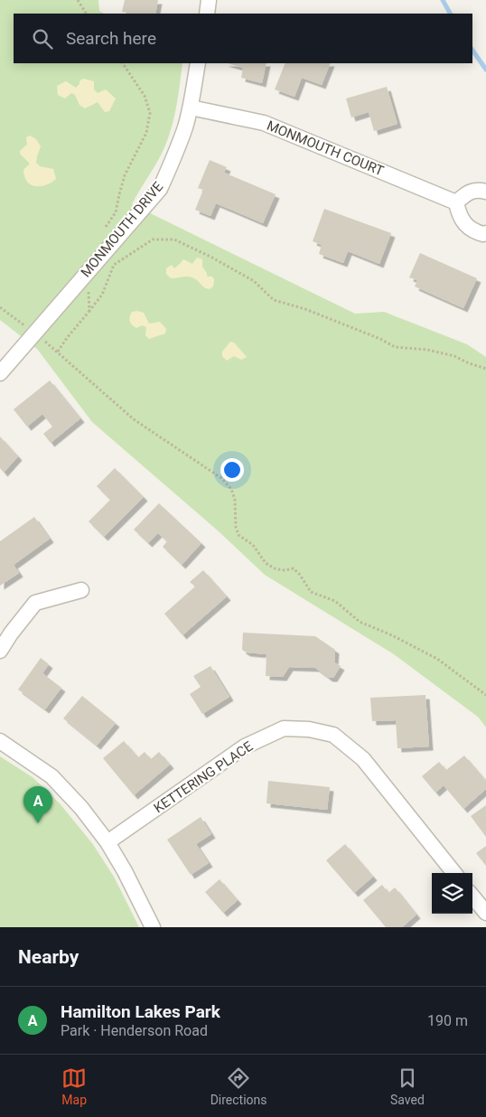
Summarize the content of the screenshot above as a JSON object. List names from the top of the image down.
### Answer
{
  "streets": {
    "street": ["MONMOUTH COURT", "MONMOUTH DRIVE", "KETTERING PLACE"]
  },
  "crossings": [
    ["MONMOUTH COURT", "MONMOUTH DRIVE"]
  ],
  "page": {
    "search": "Search here",
    "pins": "A",
    "heading": "Nearby",
    "list": [
      {
        "mark": "A",
        "name": "Hamilton Lakes Park",
        "note": "Park · Henderson Road",
        "value": "190 m"
      }
    ],
    "nav": ["Map", "Directions", "Saved"]
  }
}
